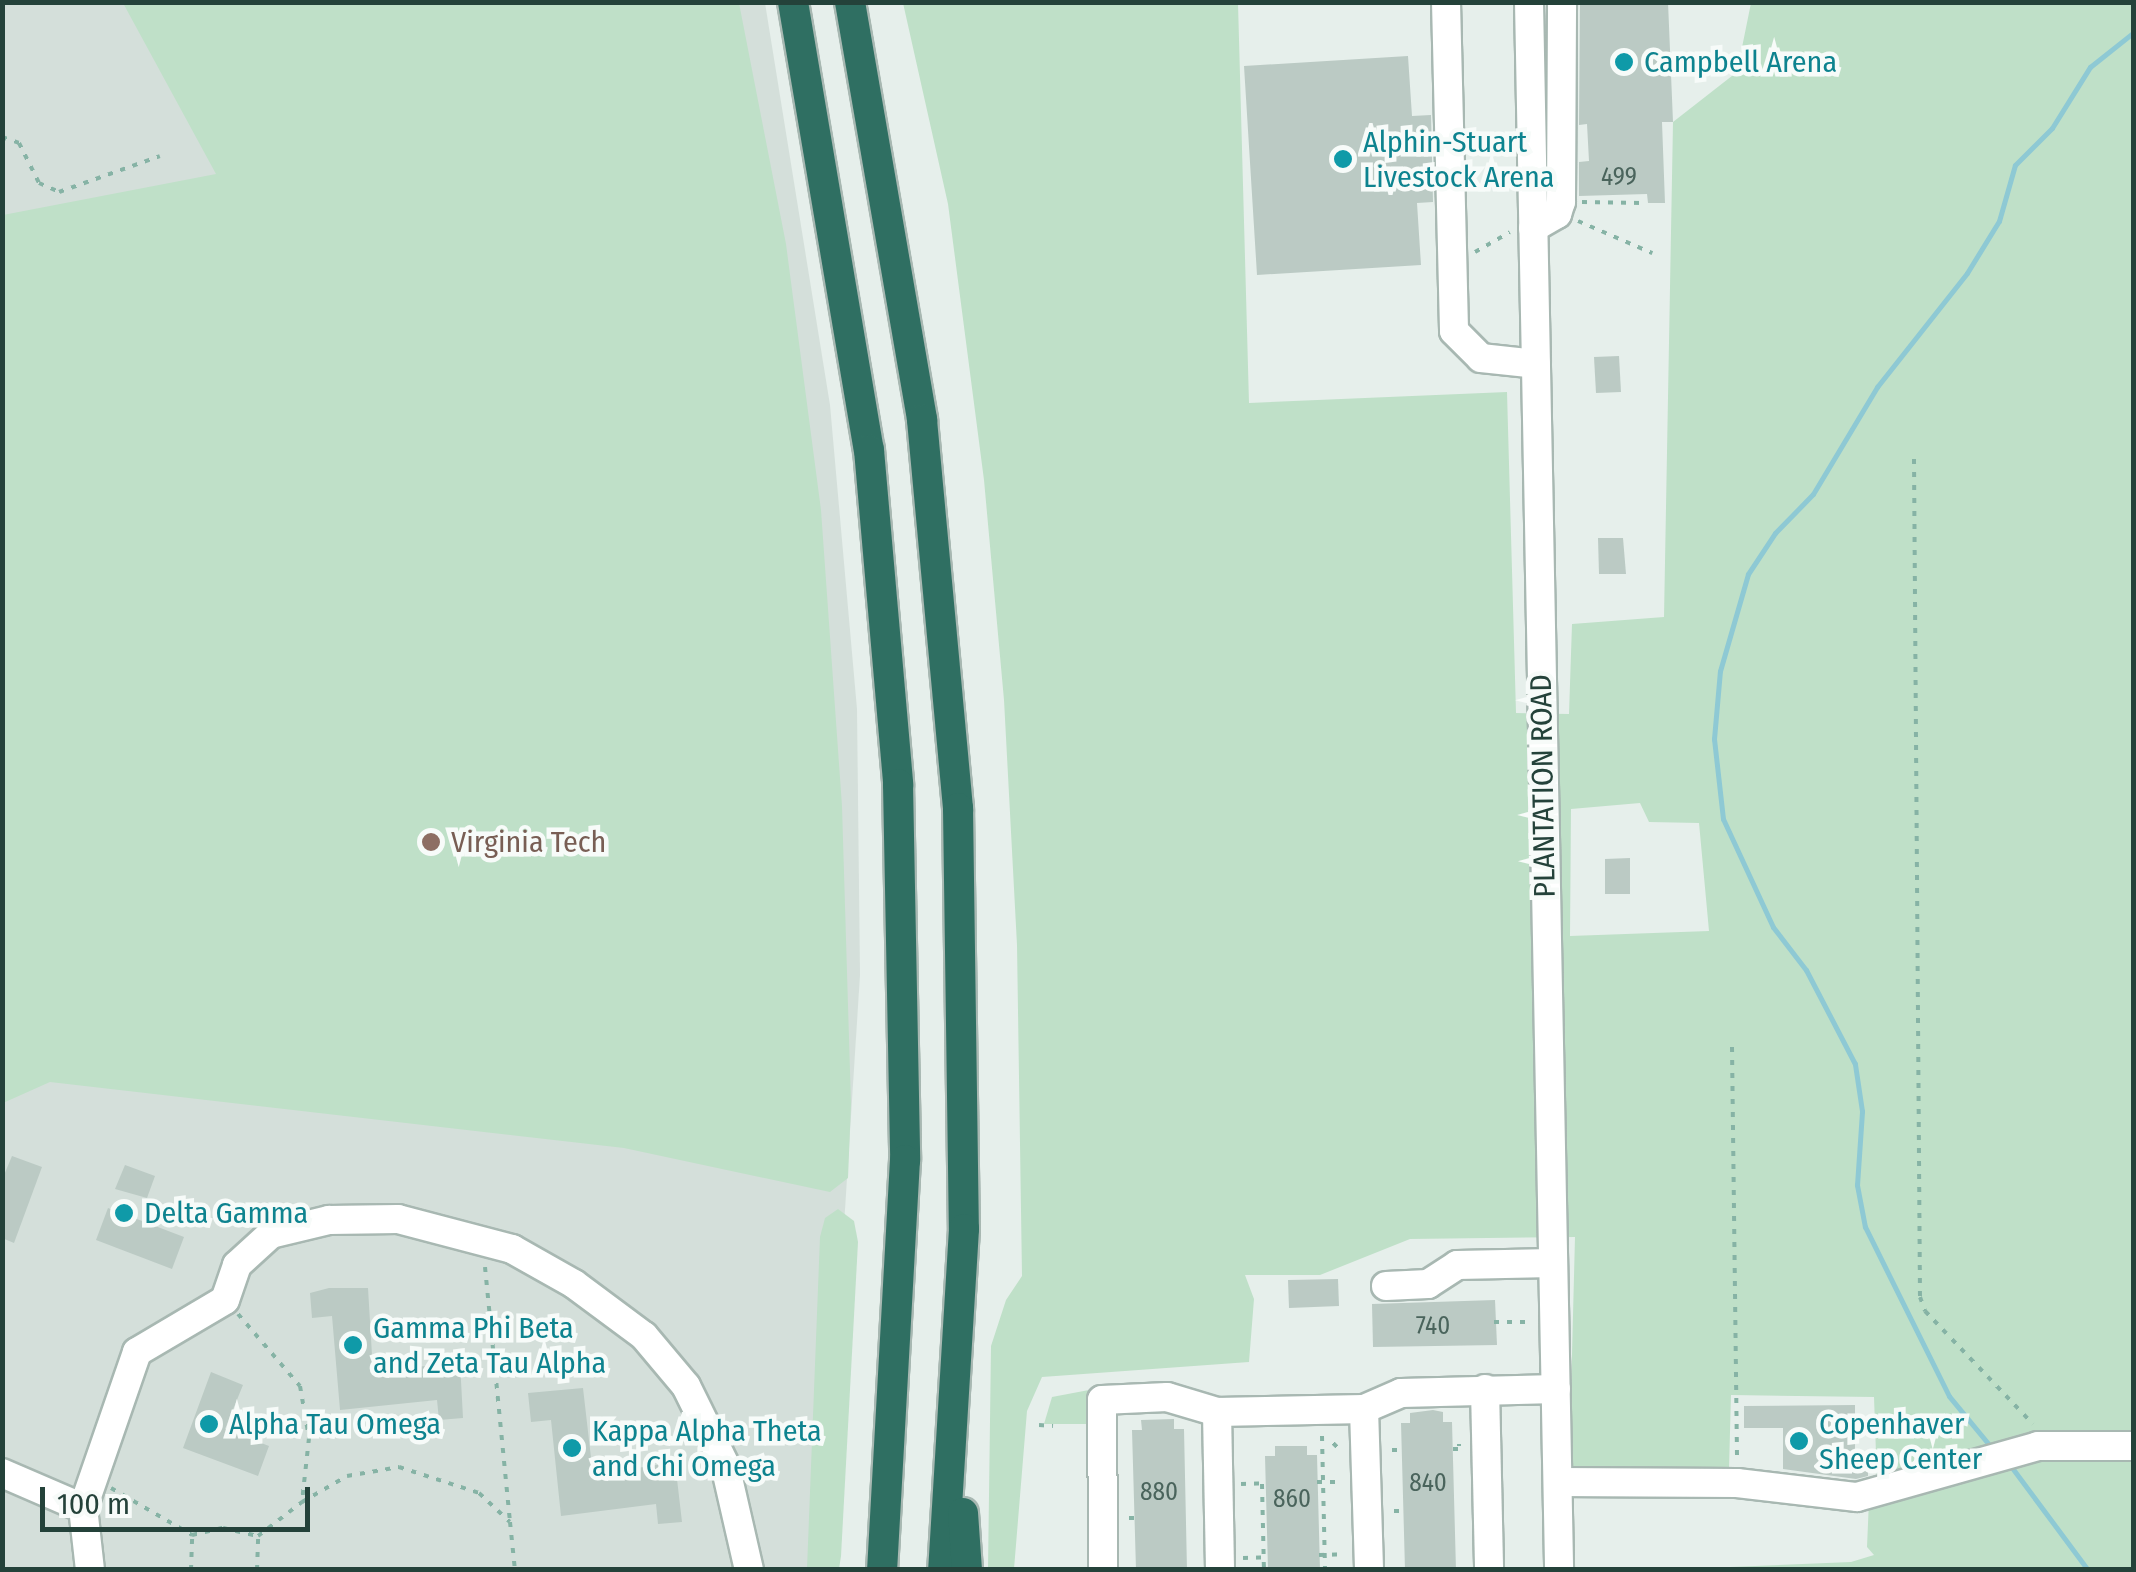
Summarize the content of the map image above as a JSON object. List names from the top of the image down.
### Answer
{
  "streets": {
    "street": ["PLANTATION ROAD"]
  },
  "places": [
    "Campbell Arena",
    "Alphin-Stuart Livestock Arena",
    "Virginia Tech",
    "Delta Gamma",
    "Gamma Phi Beta and Zeta Tau Alpha",
    "Alpha Tau Omega",
    "Copenhaver Sheep Center",
    "Kappa Alpha Theta and Chi Omega"
  ],
  "house_numbers": [
    "499",
    "740",
    "840",
    "880",
    "860"
  ],
  "scale_bar": "100 m"
}
